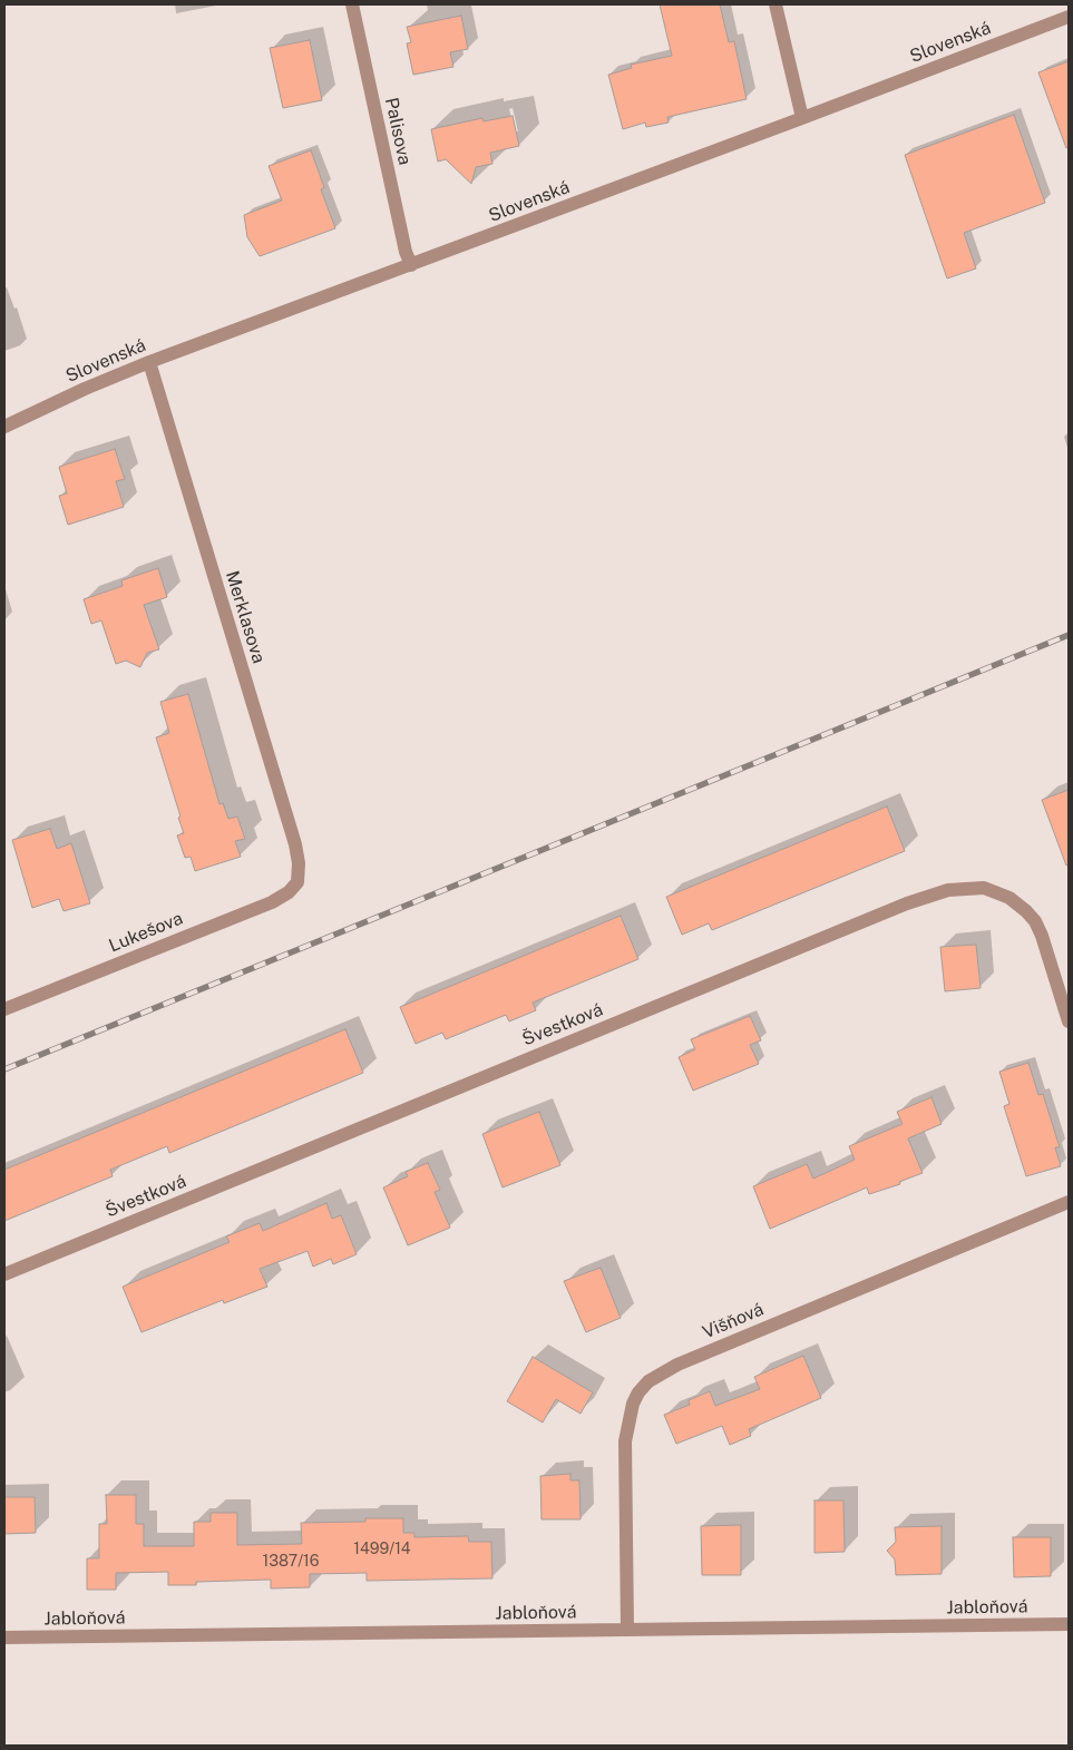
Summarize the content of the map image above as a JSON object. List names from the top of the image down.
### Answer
{
  "streets": {
    "street": [
      "Slovenská",
      "Palisova",
      "Merklasova",
      "Lukešova",
      "Švestková",
      "Višňová",
      "Jabloňová"
    ]
  },
  "crossings": [
    ["Slovenská", "Palisova"],
    ["Slovenská", "Merklasova"],
    ["Merklasova", "Lukešova"],
    ["Višňová", "Jabloňová"]
  ],
  "house_numbers": ["1499/14", "1387/16"]
}
